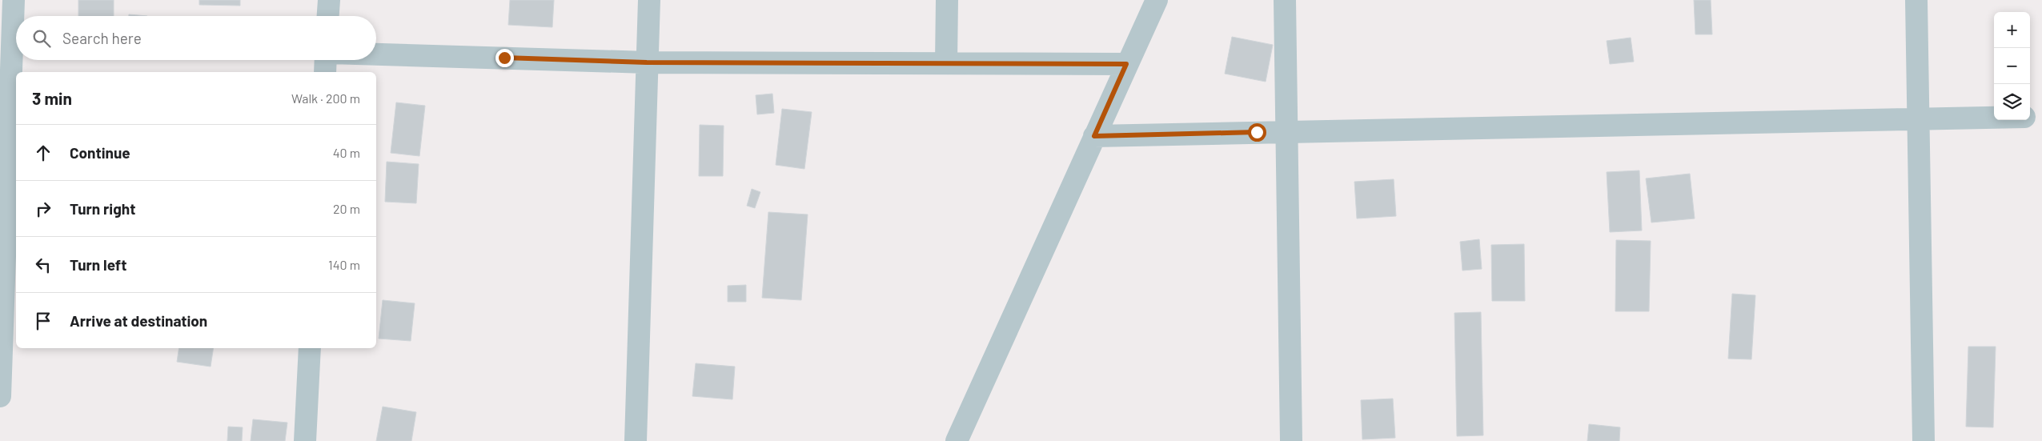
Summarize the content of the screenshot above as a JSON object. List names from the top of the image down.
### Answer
{
  "page": {
    "map_buttons": ["+", "−"],
    "search": "Search here",
    "heading": ["3 min", "Walk · 200 m"],
    "list": [
      ["Continue", "40 m"],
      ["Turn right", "20 m"],
      ["Turn left", "140 m"],
      "Arrive at destination"
    ]
  }
}
